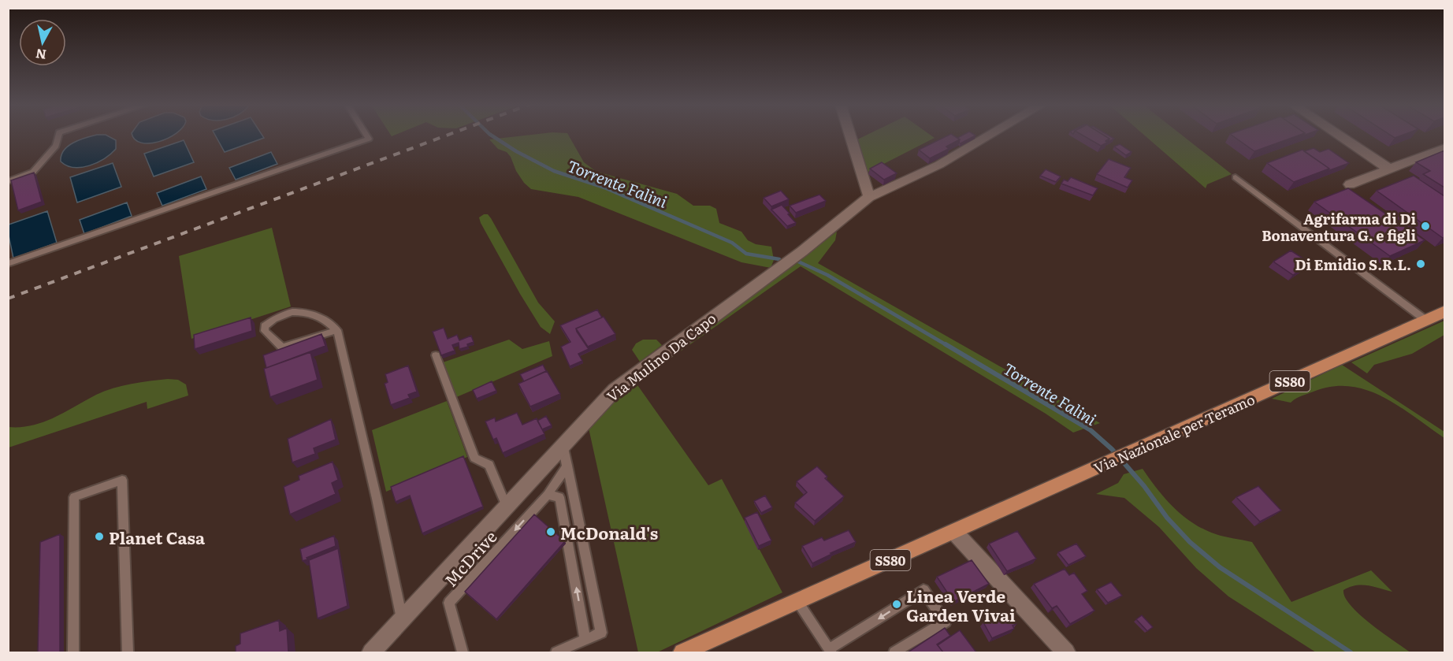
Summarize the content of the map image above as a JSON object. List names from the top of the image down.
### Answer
{
  "streets": {
    "main road": ["SS80", "Via Nazionale per Teramo"],
    "street": ["Via Mulino Da Capo"],
    "lane": ["McDrive"]
  },
  "one_way": ["McDrive"],
  "water": ["Torrente Falini"],
  "places": [
    "Agrifarma di Di Bonaventura G. e figli",
    "Di Emidio S.R.L.",
    "McDonald's",
    "Planet Casa",
    "Linea Verde Garden Vivai"
  ],
  "north": "bottom"
}
